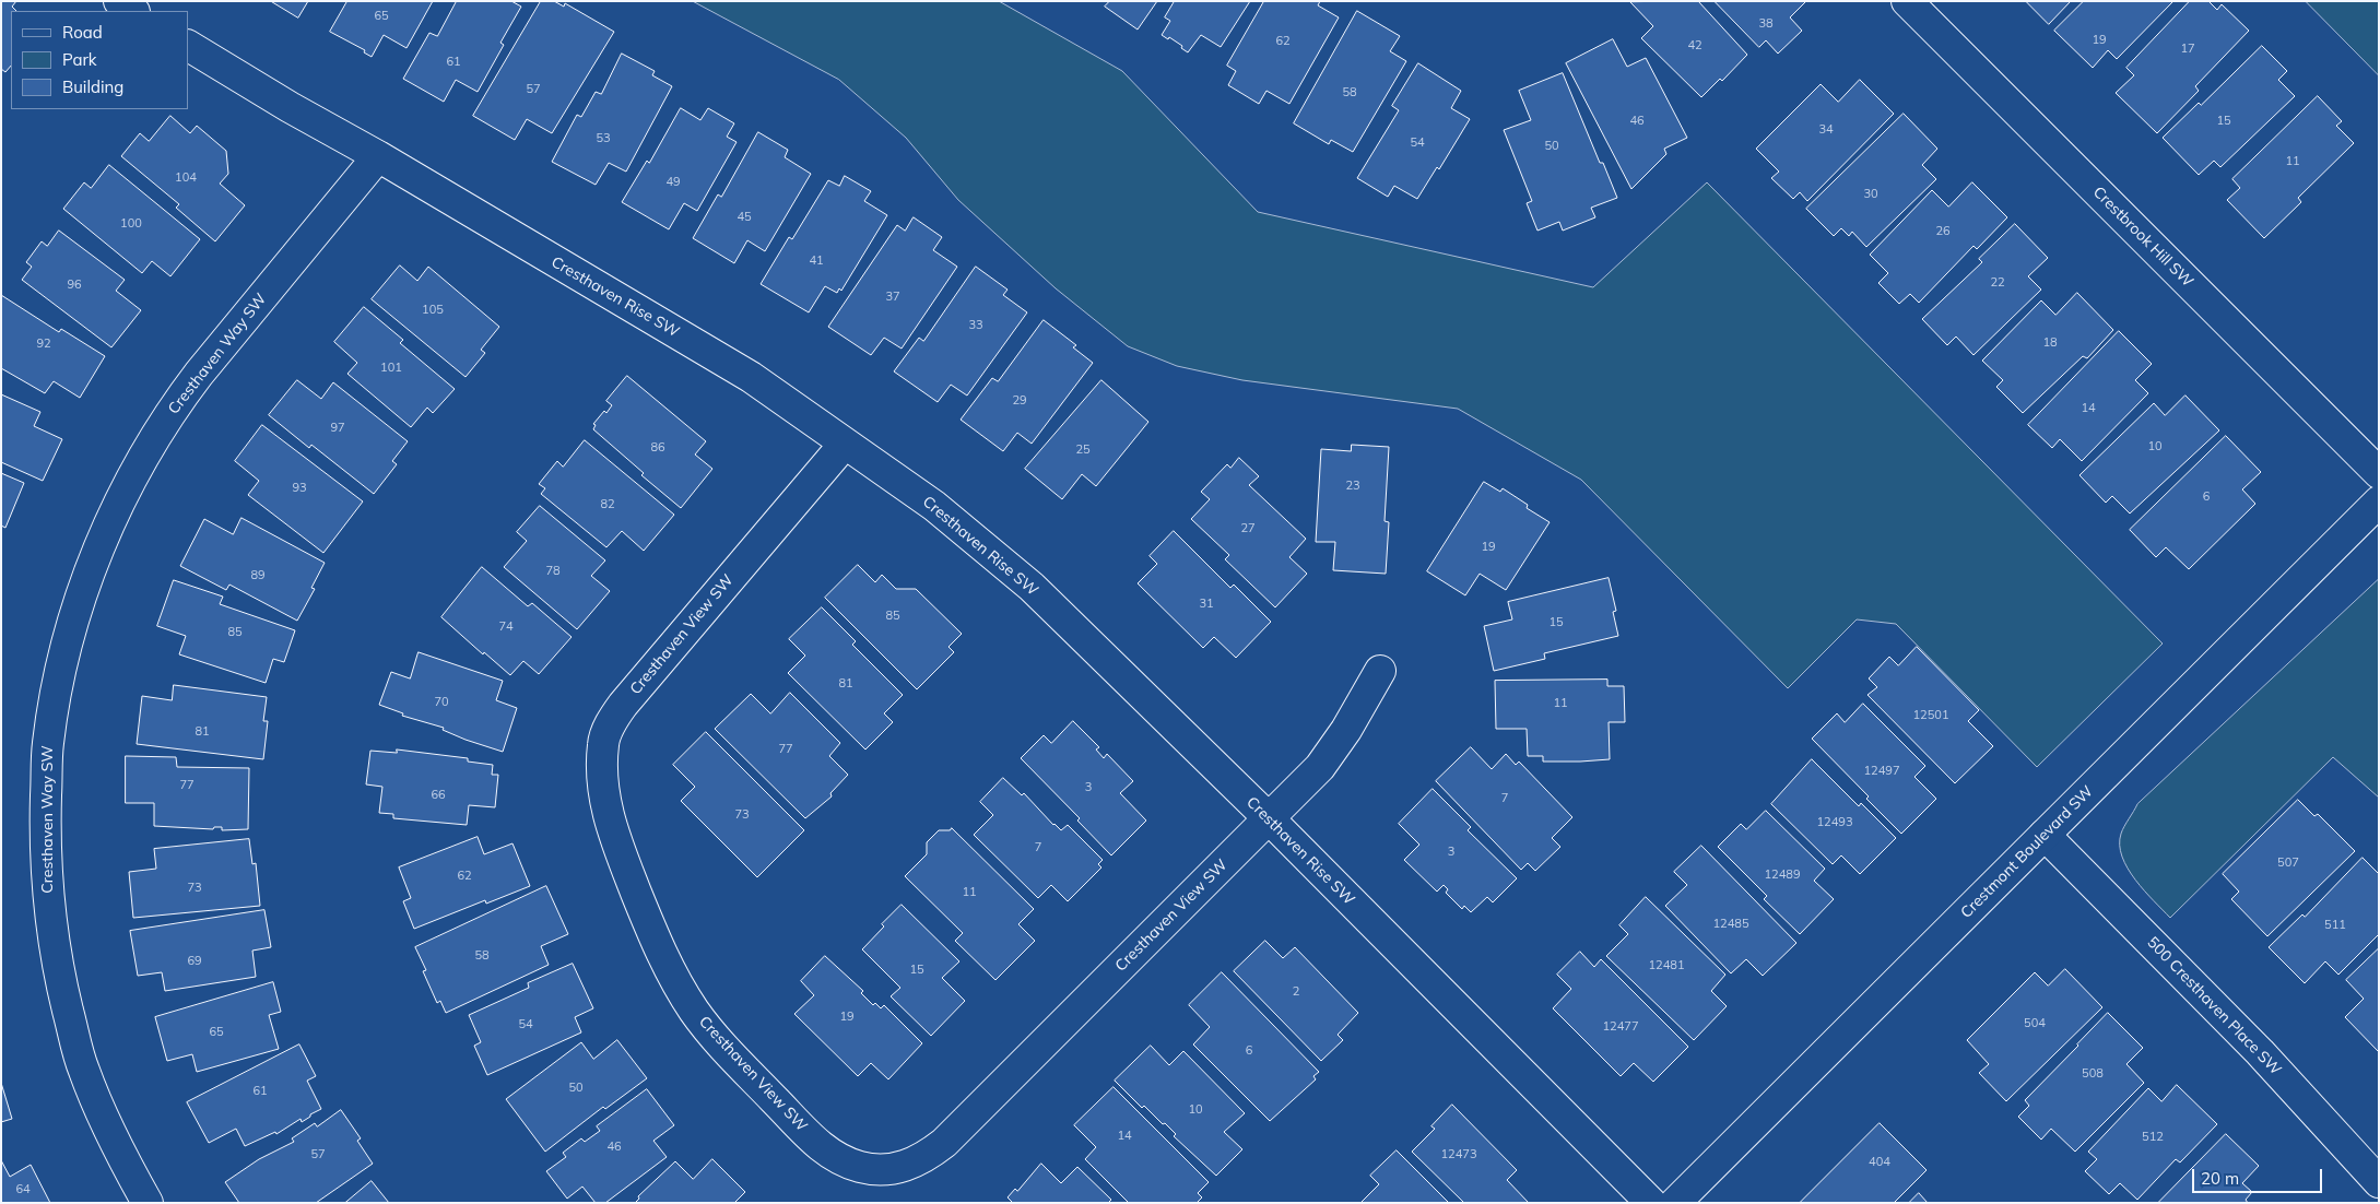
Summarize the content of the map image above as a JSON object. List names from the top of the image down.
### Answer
{
  "streets": {
    "street": [
      "Crestbrook Hill SW",
      "Cresthaven Rise SW",
      "Cresthaven Way SW",
      "Cresthaven View SW",
      "Crestmont Boulevard SW",
      "500 Cresthaven Place SW"
    ]
  },
  "crossings": [
    ["Cresthaven Rise SW", "Cresthaven Way SW"],
    ["Cresthaven Rise SW", "Cresthaven View SW"],
    ["Crestmont Boulevard SW", "500 Cresthaven Place SW"]
  ],
  "house_numbers": [
    "65",
    "38",
    "19",
    "62",
    "42",
    "17",
    "61",
    "57",
    "58",
    "46",
    "15",
    "34",
    "53",
    "54",
    "50",
    "11",
    "104",
    "49",
    "30",
    "45",
    "100",
    "26",
    "41",
    "22",
    "96",
    "37",
    "105",
    "33",
    "18",
    "92",
    "101",
    "29",
    "14",
    "97",
    "10",
    "86",
    "25",
    "23",
    "93",
    "6",
    "82",
    "27",
    "19",
    "78",
    "89",
    "31",
    "85",
    "15",
    "74",
    "85",
    "81",
    "70",
    "11",
    "12501",
    "81",
    "77",
    "12497",
    "77",
    "3",
    "66",
    "7",
    "73",
    "12493",
    "7",
    "3",
    "507",
    "12489",
    "62",
    "73",
    "11",
    "12485",
    "511",
    "58",
    "69",
    "12481",
    "15",
    "2",
    "19",
    "504",
    "54",
    "12477",
    "65",
    "6",
    "508",
    "50",
    "61",
    "10",
    "14",
    "512",
    "46",
    "57",
    "12473",
    "404",
    "64"
  ],
  "legend": ["Road", "Park", "Building"],
  "scale_bar": "20 m"
}
